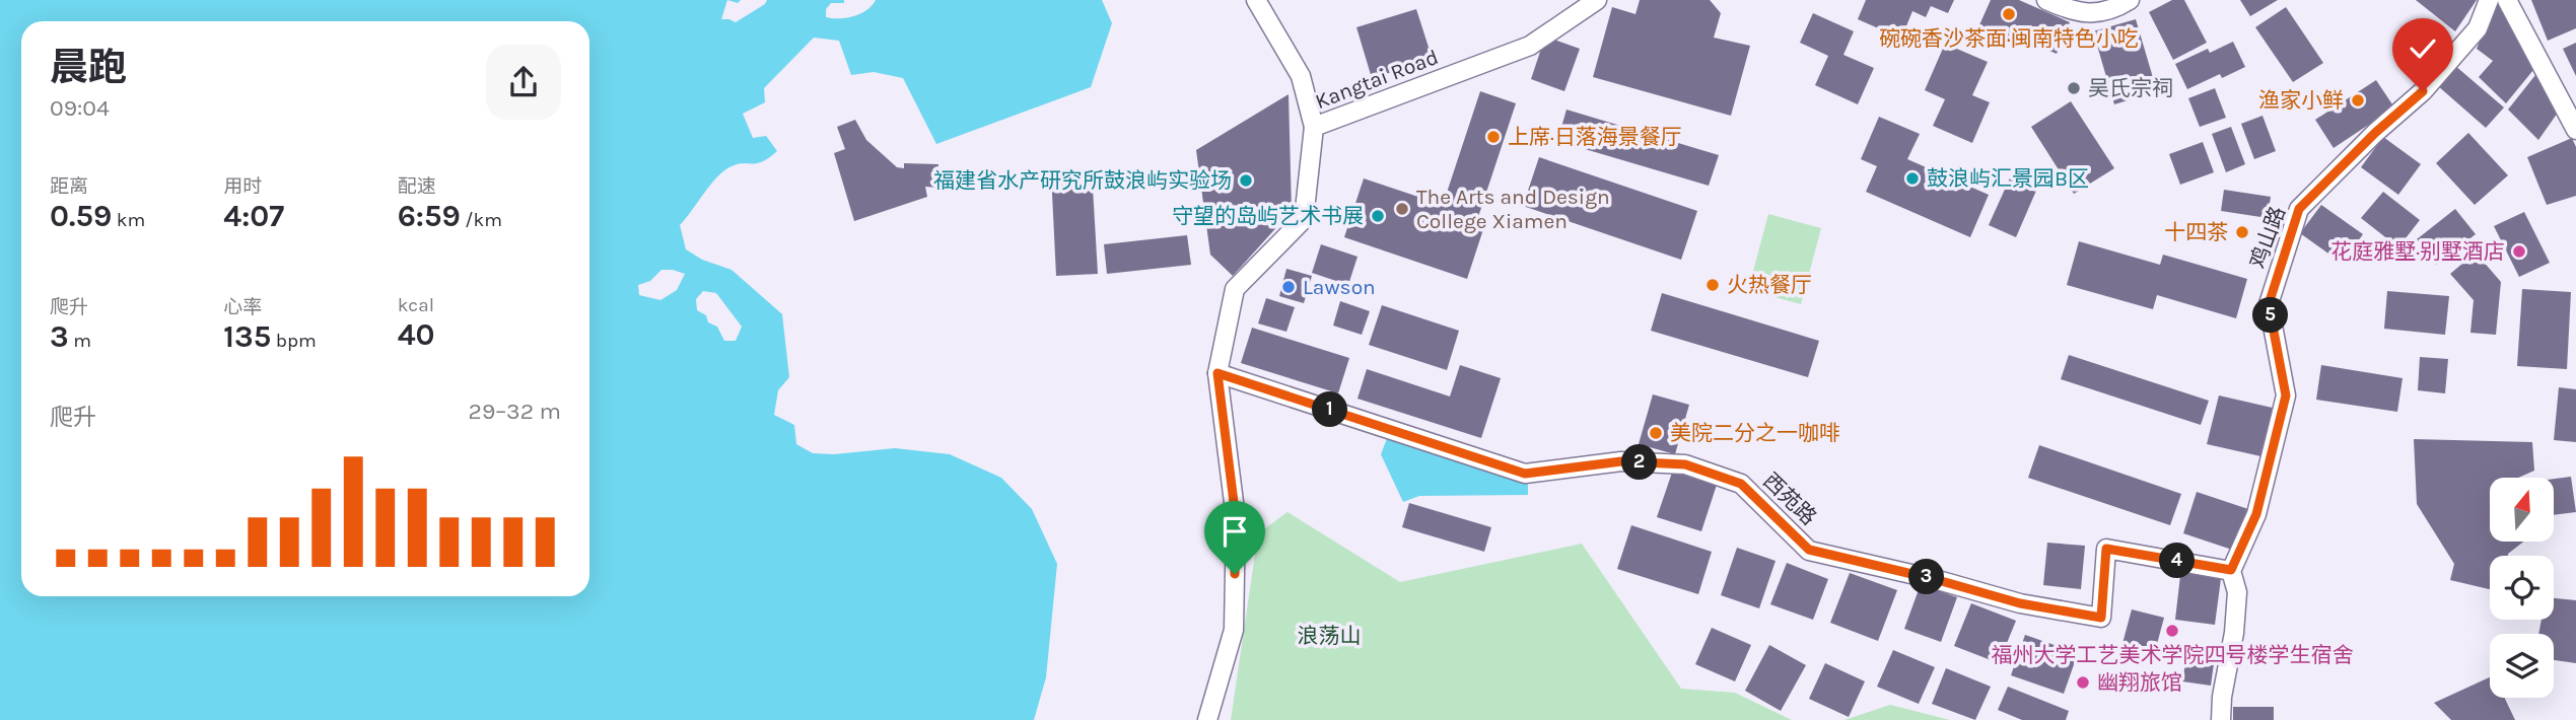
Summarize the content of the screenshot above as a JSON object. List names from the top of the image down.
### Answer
{
  "streets": {
    "street": ["Kangtai Road", "鸡山路", "西苑路"]
  },
  "crossings": [
    ["Kangtai Road", "西苑路"],
    ["鸡山路", "西苑路"]
  ],
  "parks": ["浪荡山"],
  "places": [
    "碗碗香沙茶面·闽南特色小吃",
    "吴氏宗祠",
    "渔家小鲜",
    "上席·日落海景餐厅",
    "鼓浪屿汇景园B区",
    "福建省水产研究所鼓浪屿实验场",
    "The Arts and Design College Xiamen",
    "守望的岛屿艺术书展",
    "十四茶",
    "花庭雅墅·别墅酒店",
    "火热餐厅",
    "Lawson",
    "美院二分之一咖啡",
    "福州大学工艺美术学院四号楼学生宿舍",
    "幽翔旅馆"
  ],
  "north": "top",
  "page": {
    "heading": ["晨跑", "09:04"],
    "stats": [
      ["距离", "0.59 km"],
      ["用时", "4:07"],
      ["配速", "6:59 /km"],
      ["爬升", "3 m"],
      ["心率", "135 bpm"],
      ["kcal", "40"]
    ],
    "pins": [
      "5",
      "1",
      "2",
      "4",
      "3"
    ],
    "chart": ["爬升", "29–32 m"]
  }
}
